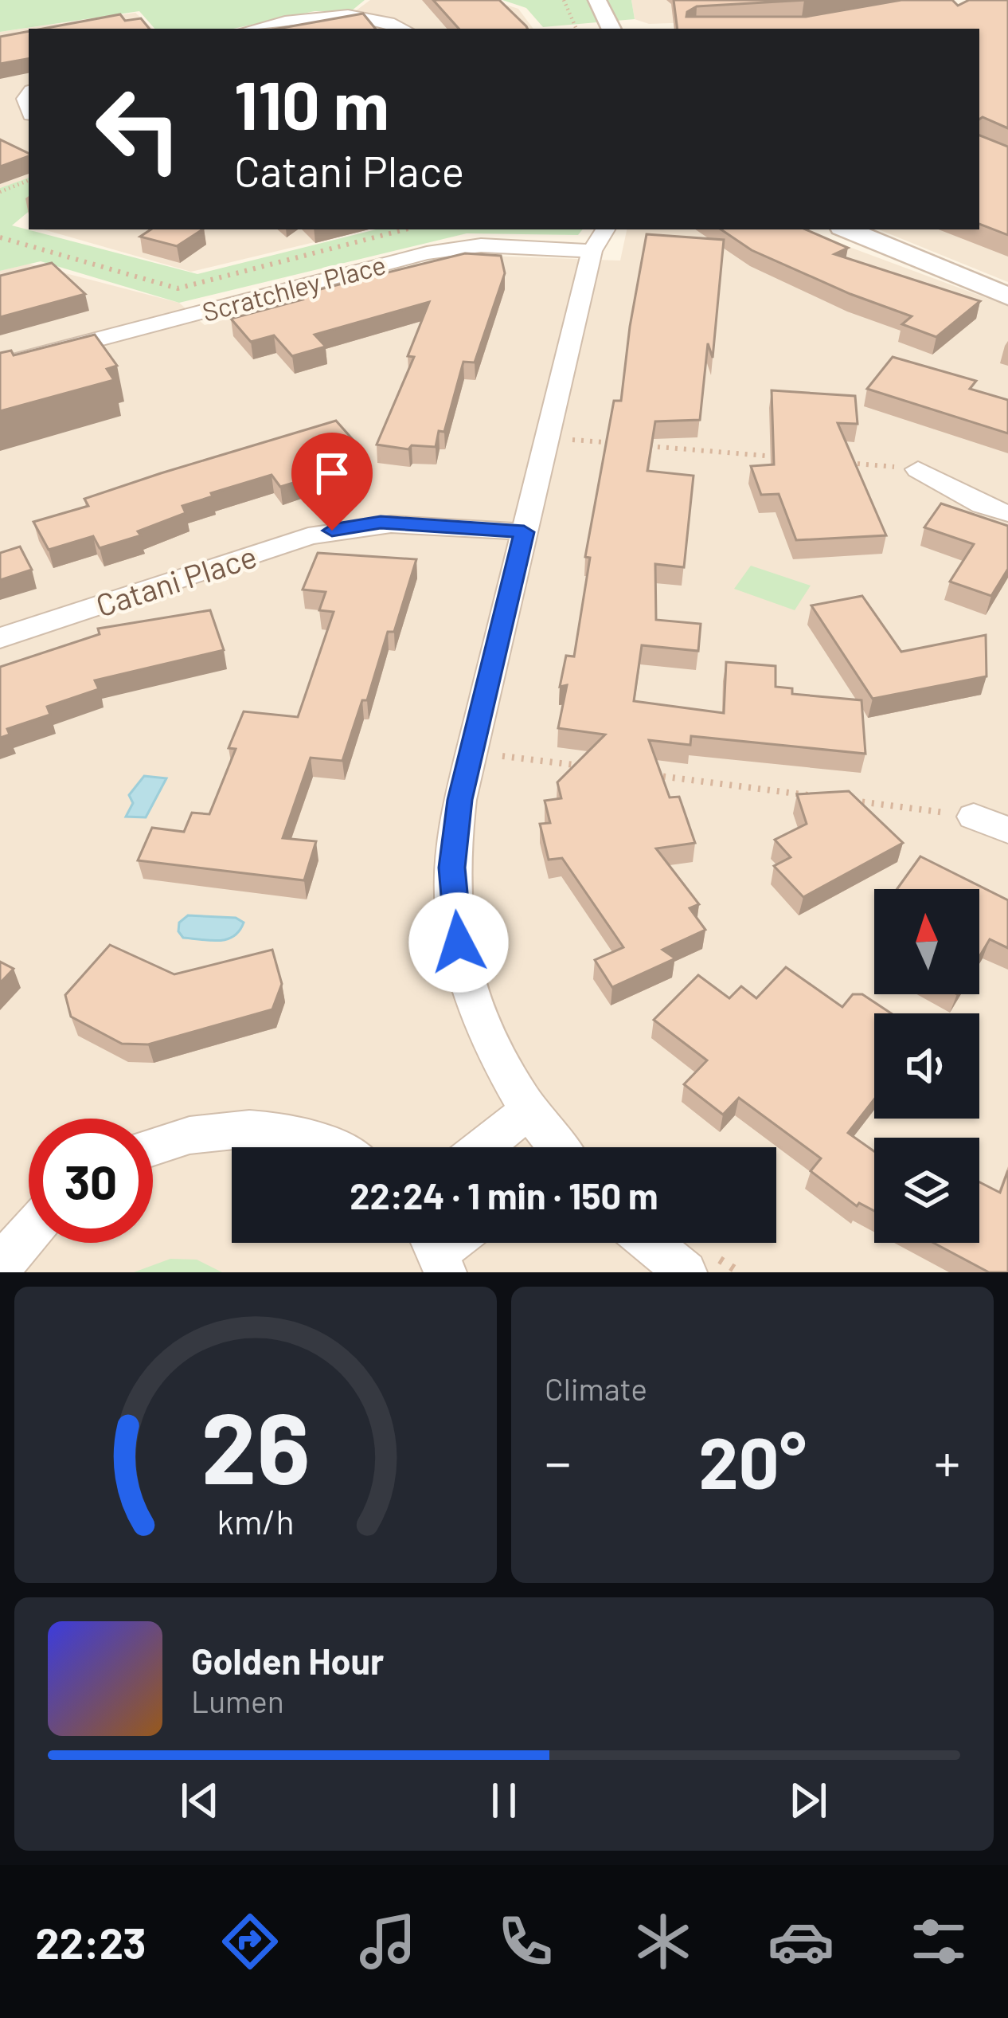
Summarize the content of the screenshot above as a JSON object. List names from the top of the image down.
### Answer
{
  "streets": {
    "street": ["Scratchley Place", "Catani Place"]
  },
  "north": "top",
  "page": {
    "turn": ["110 m", "Catani Place"],
    "limit": "30",
    "trip": "22:24 · 1 min · 150 m",
    "tile": "Climate",
    "heat": ["−", "20°", "+"],
    "song": ["Golden Hour", "Lumen"],
    "tabs": "22:23",
    "gauge": ["26", "km/h"]
  }
}
